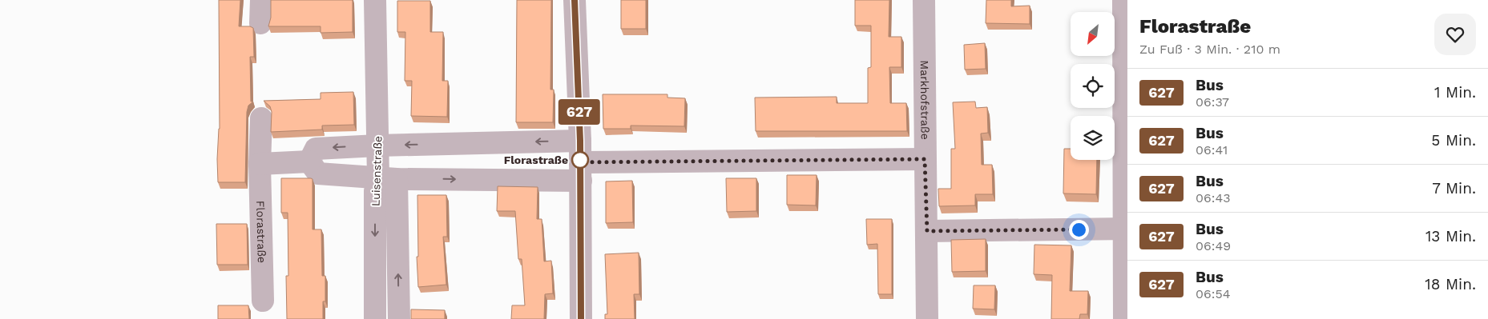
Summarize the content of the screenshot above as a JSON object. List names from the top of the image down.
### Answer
{
  "streets": {
    "street": ["Markhofstraße", "Luisenstraße", "Florastraße"]
  },
  "places": ["Florastraße"],
  "lines": ["bus line 627"],
  "north": "bottom left",
  "page": {
    "on_map": "627",
    "heading": ["Florastraße", "Zu Fuß · 3 Min. · 210 m"],
    "list": [
      {
        "mark": "627",
        "name": "Bus",
        "note": "06:37",
        "value": "1 Min."
      },
      {
        "mark": "627",
        "name": "Bus",
        "note": "06:41",
        "value": "5 Min."
      },
      {
        "mark": "627",
        "name": "Bus",
        "note": "06:43",
        "value": "7 Min."
      },
      {
        "mark": "627",
        "name": "Bus",
        "note": "06:49",
        "value": "13 Min."
      },
      {
        "mark": "627",
        "name": "Bus",
        "note": "06:54",
        "value": "18 Min."
      }
    ]
  }
}
